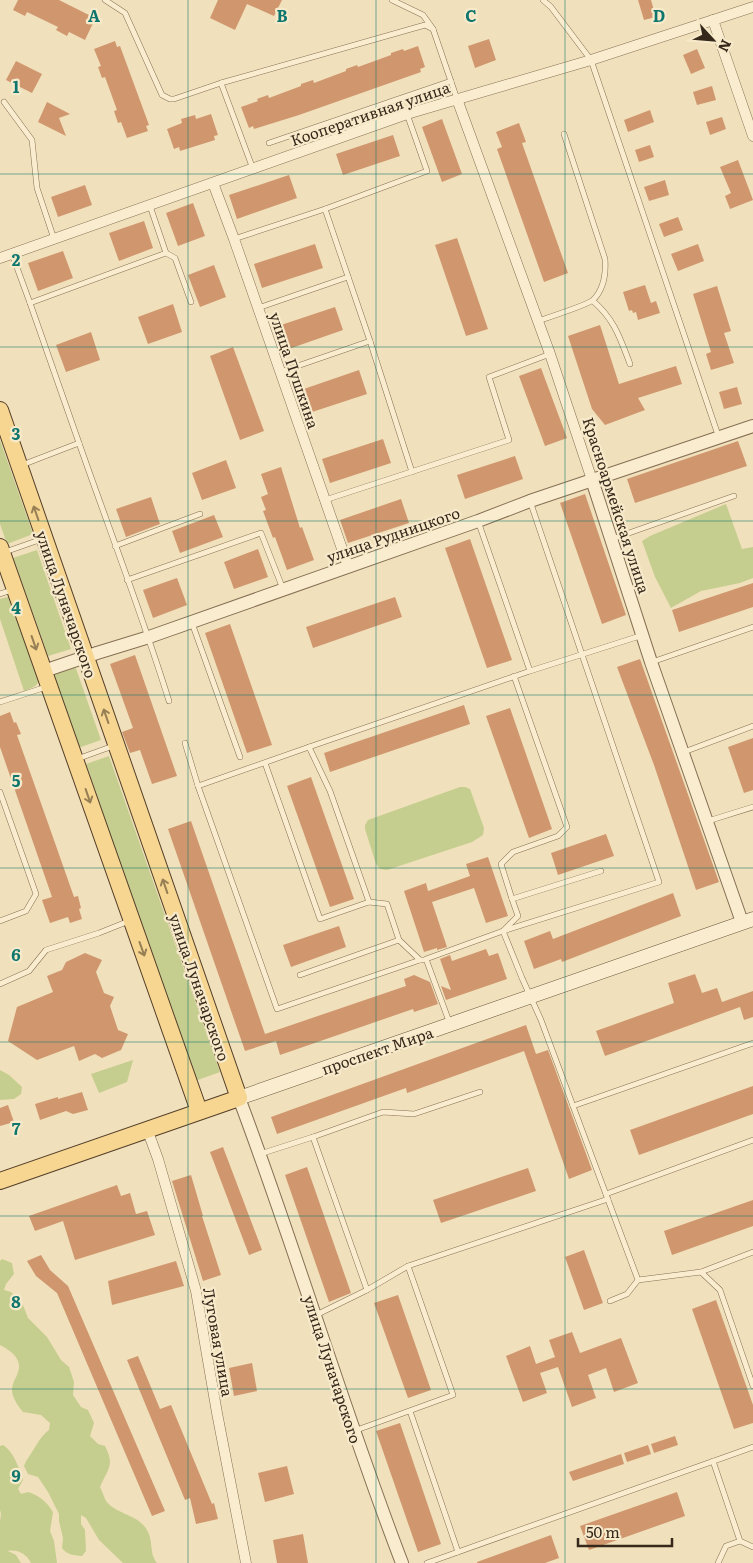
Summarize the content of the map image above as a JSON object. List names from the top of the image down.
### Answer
{
  "streets": {
    "main road": ["улица Луначарского", "проспект Мира"],
    "street": [
      "Кооперативная улица",
      "улица Пушкина",
      "Красноармейская улица",
      "улица Рудницкого",
      "Луговая улица"
    ]
  },
  "crossings": [
    ["Кооперативная улица", "улица Пушкина"],
    ["Кооперативная улица", "Красноармейская улица"],
    ["улица Пушкина", "улица Рудницкого"],
    ["Красноармейская улица", "улица Рудницкого"],
    ["Красноармейская улица", "проспект Мира"],
    ["улица Рудницкого", "улица Луначарского"],
    ["улица Луначарского", "проспект Мира"],
    ["проспект Мира", "Луговая улица"]
  ],
  "scale_bar": "50 m",
  "north": "bottom right",
  "grid": {
    "columns": [
      "A",
      "B",
      "C",
      "D"
    ],
    "rows": [
      "1",
      "2",
      "3",
      "4",
      "5",
      "6",
      "7",
      "8",
      "9"
    ]
  }
}
